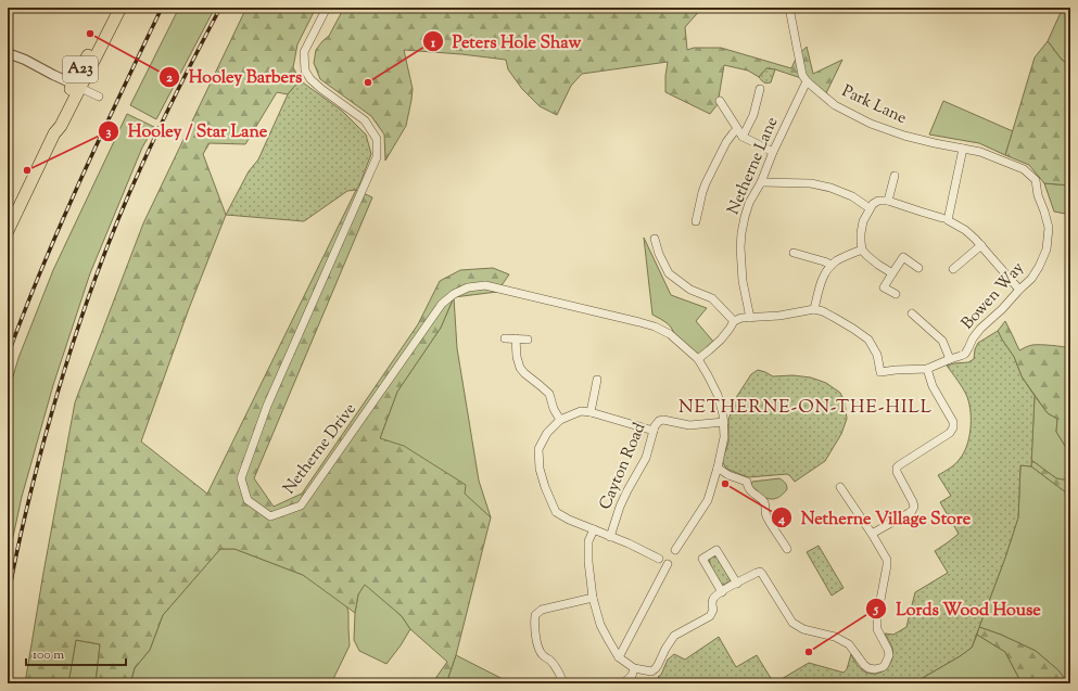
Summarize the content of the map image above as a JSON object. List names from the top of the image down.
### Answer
{
  "streets": {
    "highway": ["A23"],
    "street": [
      "Park Lane",
      "Netherne Lane",
      "Bowen Way",
      "Netherne Drive",
      "Cayton Road"
    ]
  },
  "crossings": [
    ["Park Lane", "Netherne Lane"],
    ["Park Lane", "Bowen Way"],
    ["Netherne Drive", "Cayton Road"]
  ],
  "districts": ["NETHERNE-ON-THE-HILL"],
  "places": [
    "Hooley Barbers",
    "Peters Hole Shaw",
    "Hooley / Star Lane",
    "Netherne Village Store",
    "Lords Wood House"
  ],
  "scale_bar": "100 m"
}
